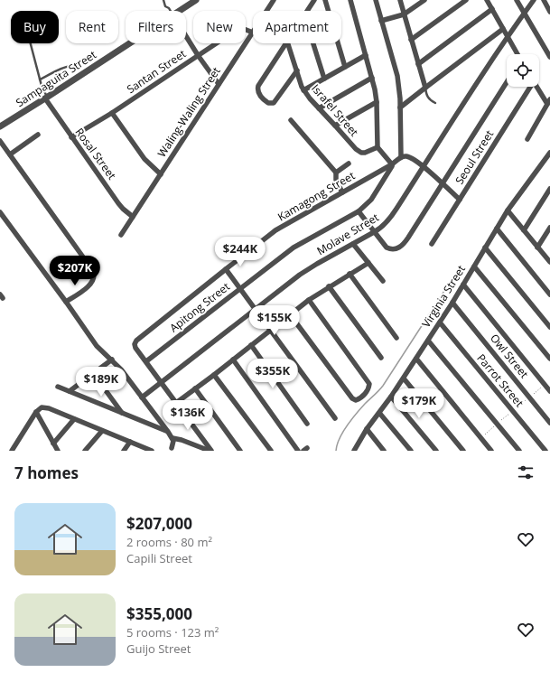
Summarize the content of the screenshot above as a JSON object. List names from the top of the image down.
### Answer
{
  "streets": {
    "street": [
      "Santan Street",
      "Sampaguita Street",
      "Israfel Street",
      "Waling-Waling Street",
      "Rosal Street",
      "Seoul Street",
      "Kamagong Street",
      "Molave Street",
      "Virginia Street",
      "Apitong Street",
      "Owl Street",
      "Parrot Street"
    ]
  },
  "crossings": [
    ["Santan Street", "Waling-Waling Street"],
    ["Santan Street", "Rosal Street"],
    ["Sampaguita Street", "Rosal Street"],
    ["Waling-Waling Street", "Rosal Street"],
    ["Kamagong Street", "Apitong Street"],
    ["Virginia Street", "Owl Street"],
    ["Virginia Street", "Parrot Street"]
  ],
  "page": {
    "chip": [
      "Buy",
      "Rent",
      "Filters",
      "New",
      "Apartment"
    ],
    "price": [
      "$244K",
      "$207K",
      "$155K",
      "$355K",
      "$189K",
      "$179K",
      "$136K"
    ],
    "heading": "7 homes",
    "list": [
      {
        "name": "$207,000",
        "note": "2 rooms · 80 m² · Capili Street"
      },
      {
        "name": "$355,000",
        "note": "5 rooms · 123 m² · Guijo Street"
      }
    ]
  }
}
